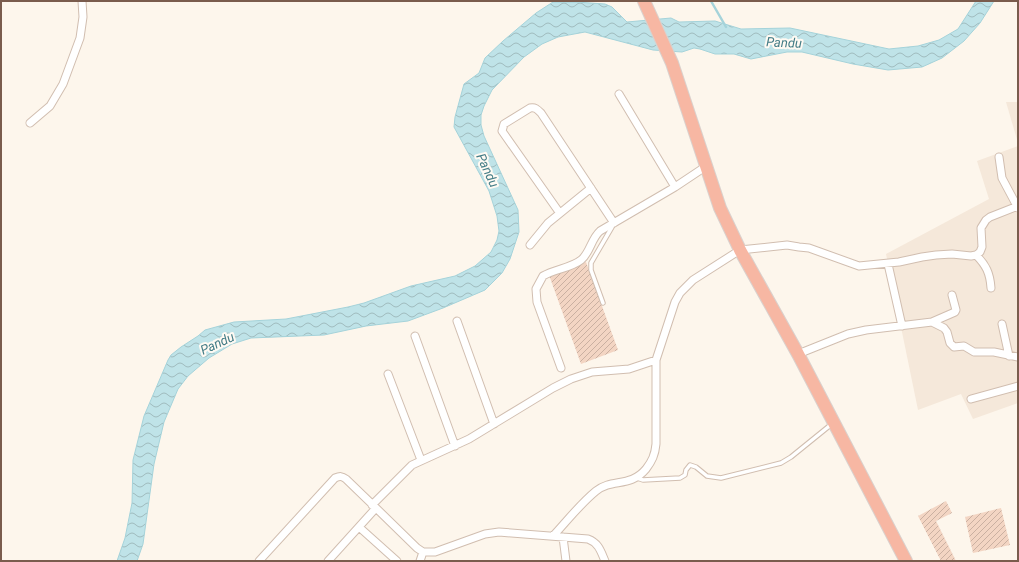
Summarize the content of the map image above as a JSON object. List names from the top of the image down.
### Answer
{
  "water": ["Pandu"]
}
